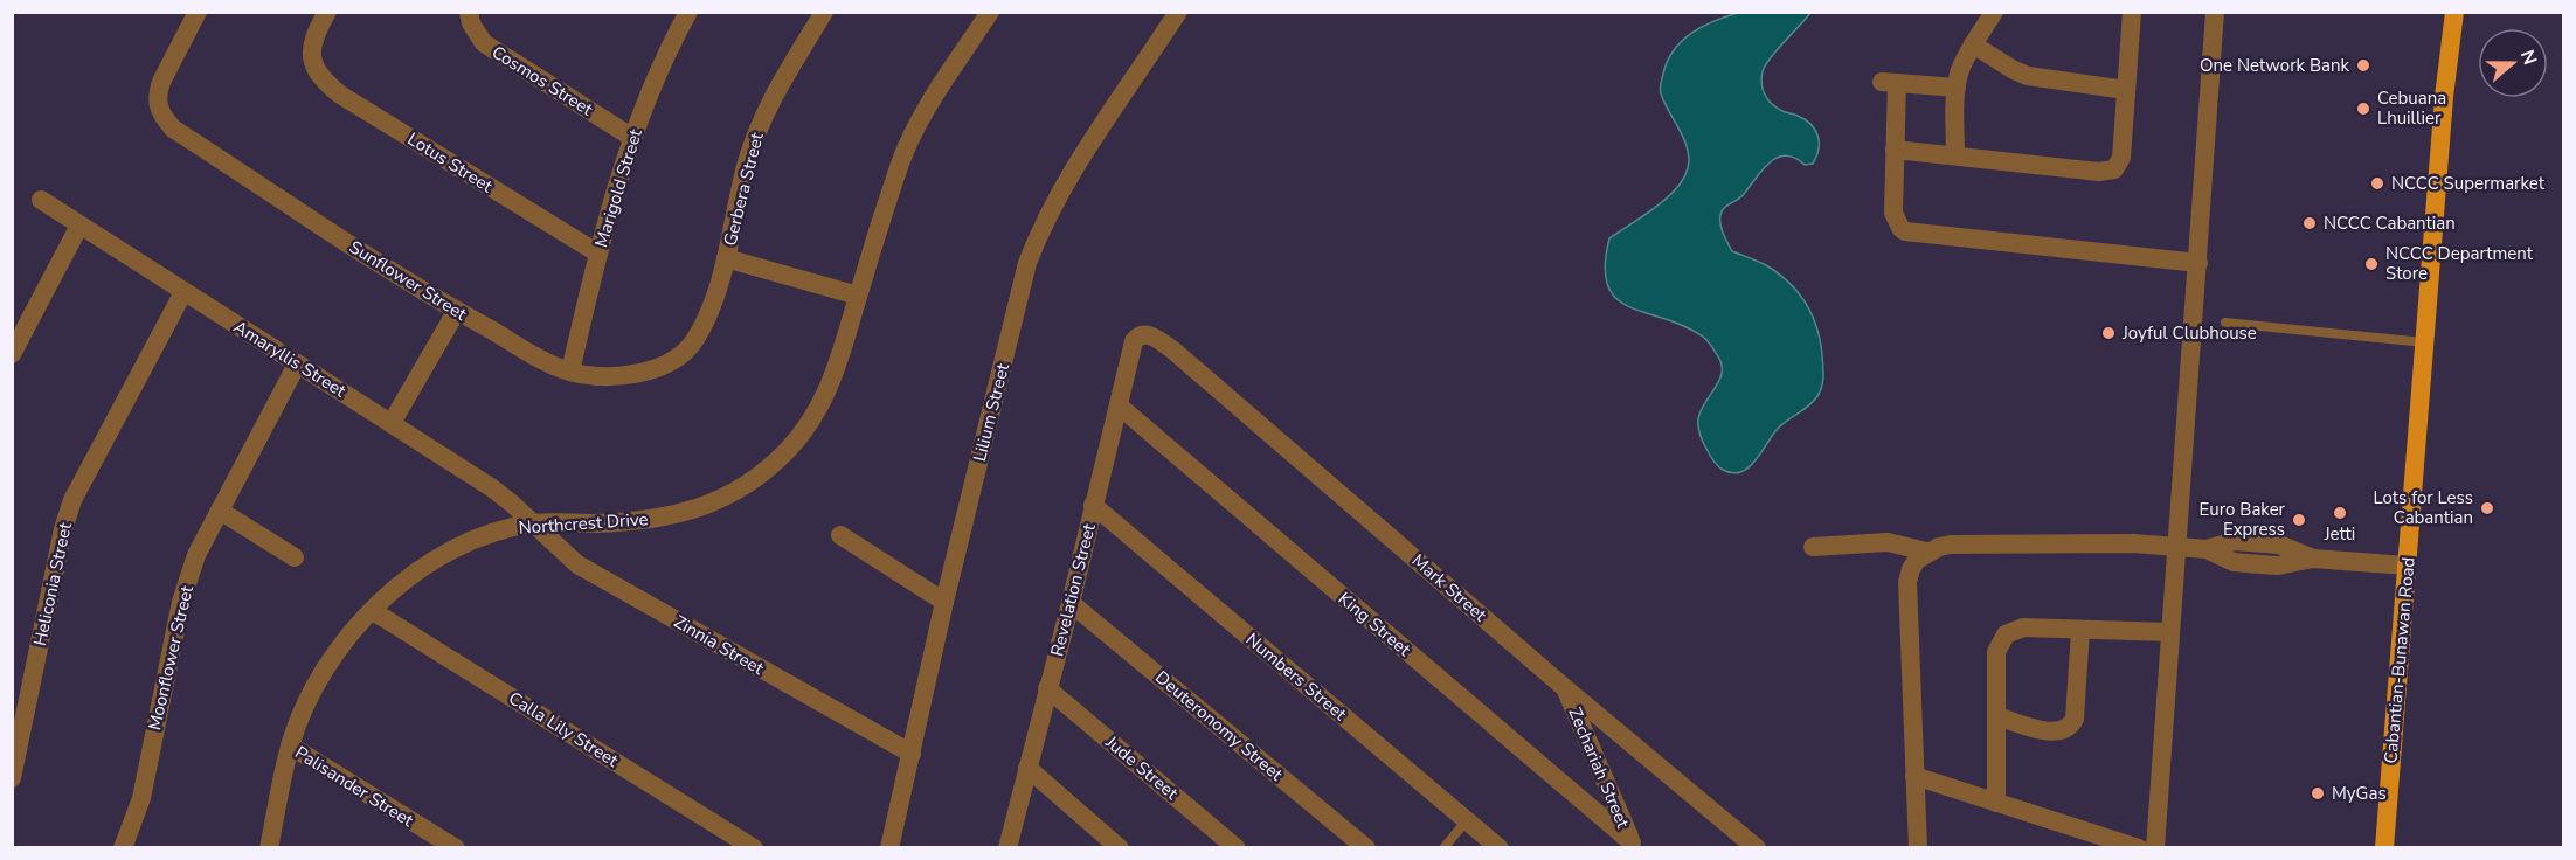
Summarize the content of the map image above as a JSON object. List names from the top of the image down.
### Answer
{
  "streets": {
    "main road": ["Cabantian-Bunawan Road"],
    "street": [
      "Cosmos Street",
      "Lotus Street",
      "Marigold Street",
      "Gerbera Street",
      "Sunflower Street",
      "Amaryllis Street",
      "Lilium Street",
      "Northcrest Drive",
      "Heliconia Street",
      "Mark Street",
      "Revelation Street",
      "King Street",
      "Zinnia Street",
      "Moonflower Street",
      "Numbers Street",
      "Deuteronomy Street",
      "Calla Lily Street",
      "Jude Street",
      "Zechariah Street",
      "Palisander Street"
    ]
  },
  "crossings": [
    ["Cosmos Street", "Marigold Street"],
    ["Lotus Street", "Marigold Street"],
    ["Marigold Street", "Sunflower Street"],
    ["Gerbera Street", "Sunflower Street"],
    ["Amaryllis Street", "Northcrest Drive"],
    ["Amaryllis Street", "Heliconia Street"],
    ["Amaryllis Street", "Zinnia Street"],
    ["Amaryllis Street", "Moonflower Street"],
    ["Lilium Street", "Zinnia Street"],
    ["Northcrest Drive", "Zinnia Street"],
    ["Northcrest Drive", "Calla Lily Street"],
    ["Northcrest Drive", "Palisander Street"],
    ["Mark Street", "Revelation Street"],
    ["Mark Street", "Zechariah Street"],
    ["Revelation Street", "King Street"],
    ["Revelation Street", "Numbers Street"],
    ["Revelation Street", "Deuteronomy Street"],
    ["Revelation Street", "Jude Street"],
    ["King Street", "Zechariah Street"]
  ],
  "places": [
    "One Network Bank",
    "Cebuana Lhuillier",
    "NCCC Supermarket",
    "NCCC Cabantian",
    "NCCC Department Store",
    "Joyful Clubhouse",
    "Lots for Less Cabantian",
    "Jetti",
    "Euro Baker Express",
    "MyGas"
  ],
  "north": "right"
}
